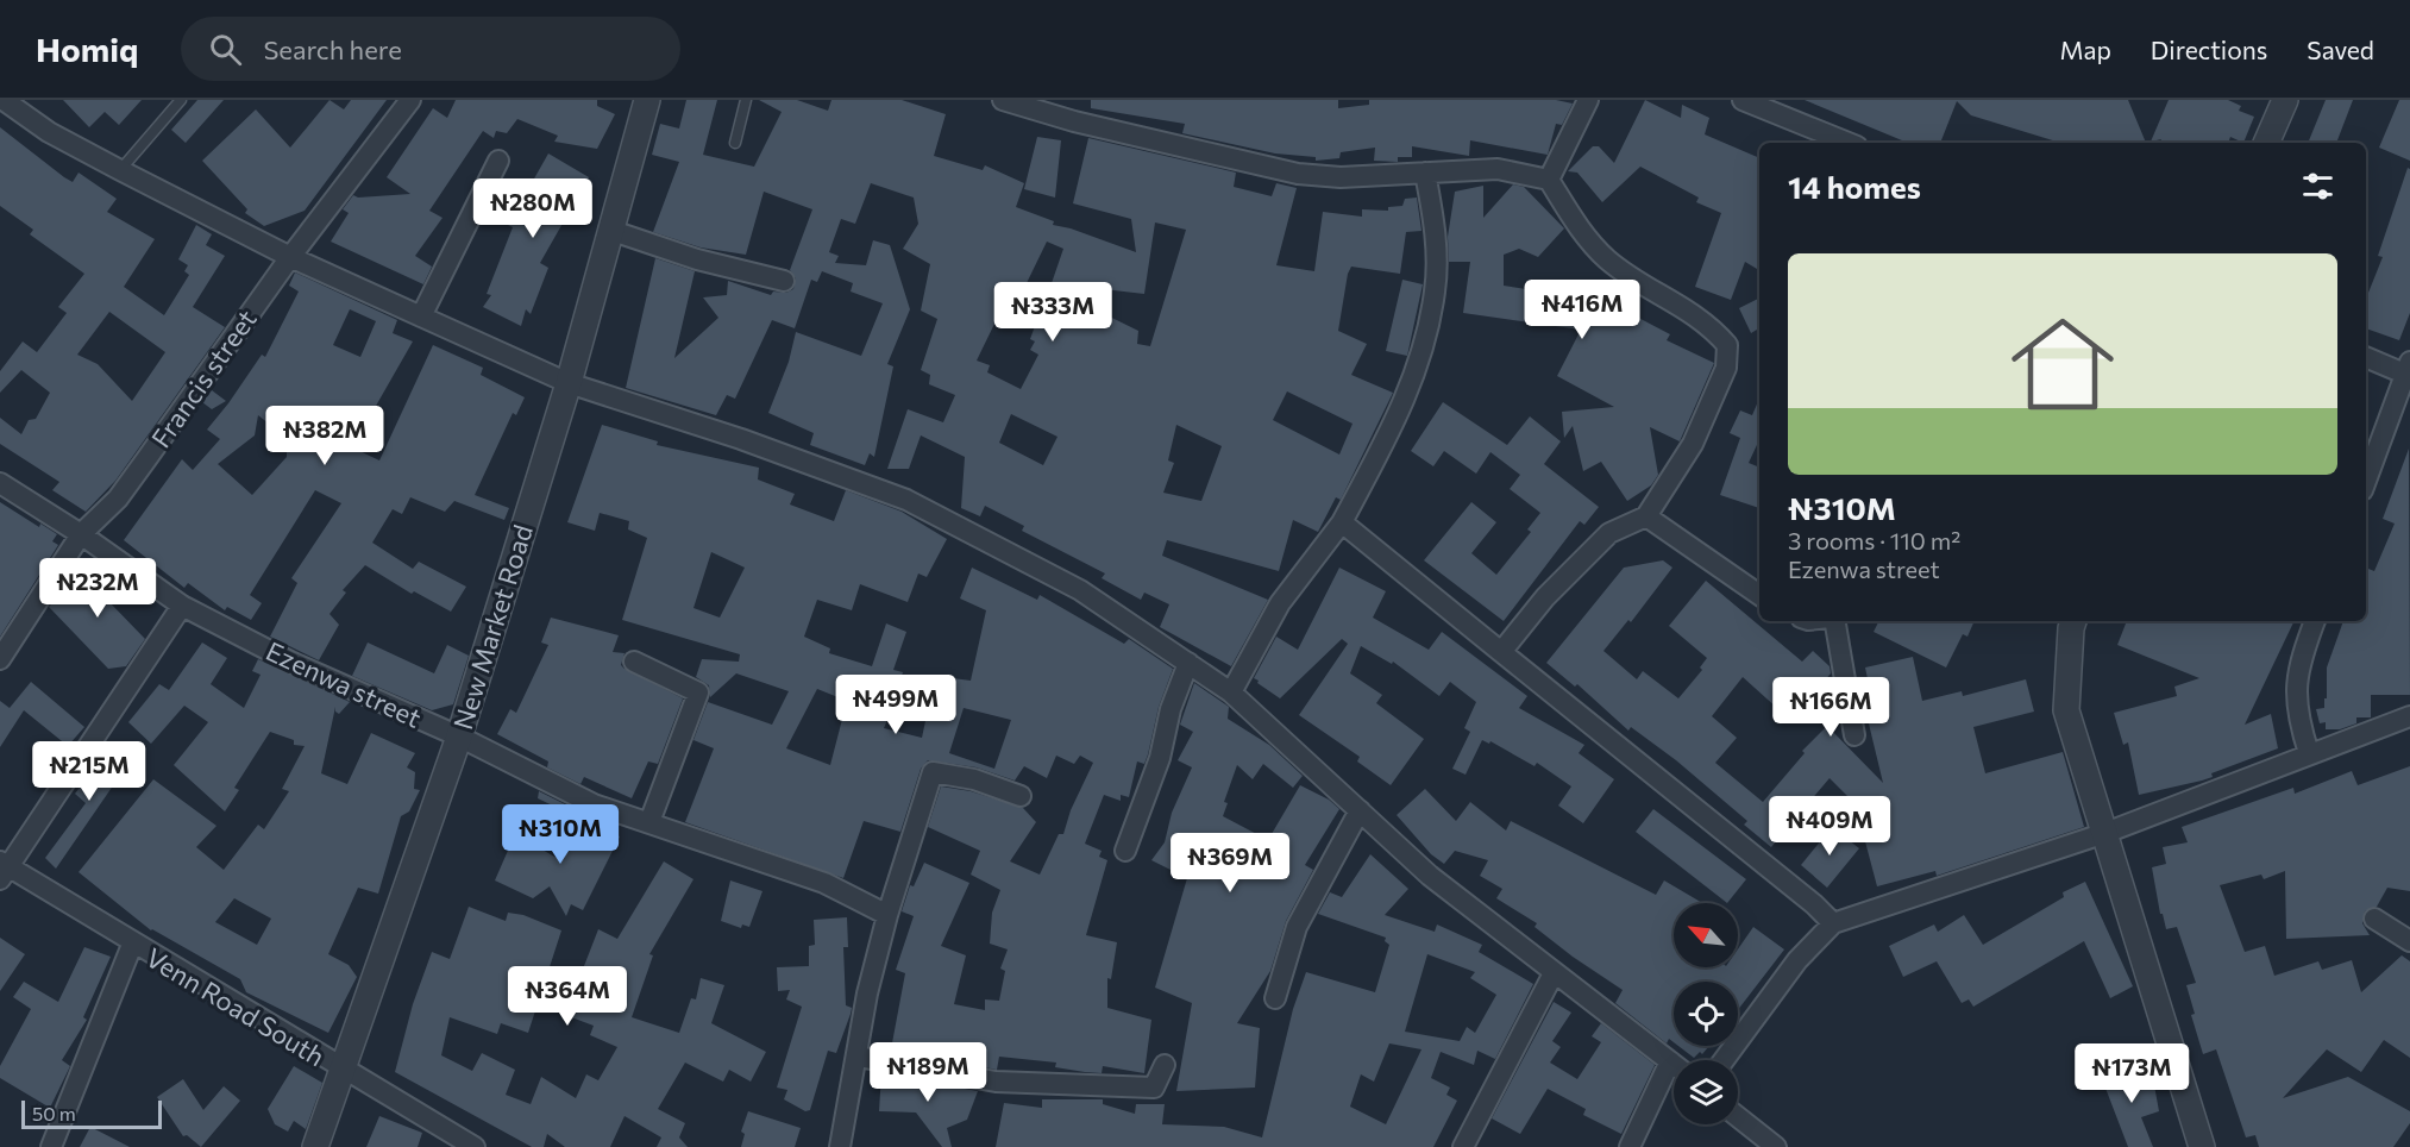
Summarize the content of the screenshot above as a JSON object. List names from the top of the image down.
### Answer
{
  "streets": {
    "street": [
      "Francis street",
      "New Market Road",
      "Ezenwa street",
      "Venn Road South"
    ]
  },
  "crossings": [
    ["Francis street", "Ezenwa street"],
    ["New Market Road", "Ezenwa street"],
    ["New Market Road", "Venn Road South"]
  ],
  "scale_bar": "50 m",
  "north": "top left",
  "page": {
    "header": "Homiq",
    "search": "Search here",
    "nav": ["Map", "Directions", "Saved"],
    "heading": "14 homes",
    "price": [
      "₦280M",
      "₦416M",
      "₦333M",
      "₦382M",
      "₦232M",
      "₦499M",
      "₦166M",
      "₦215M",
      "₦409M",
      "₦310M",
      "₦369M",
      "₦364M",
      "₦189M",
      "₦173M"
    ],
    "list": [
      {
        "name": "₦310M",
        "note": "3 rooms · 110 m² · Ezenwa street"
      }
    ],
    "scale": "50 m"
  }
}
